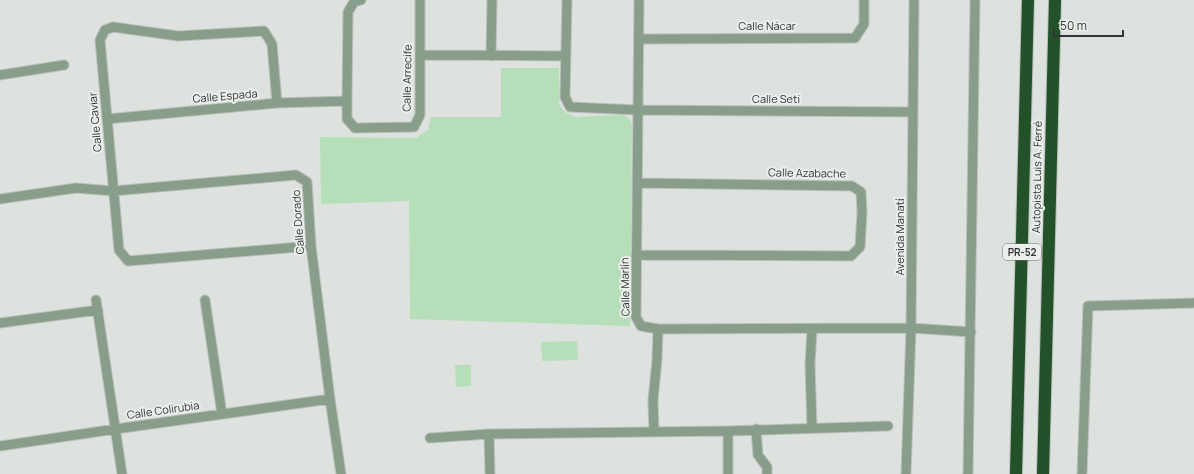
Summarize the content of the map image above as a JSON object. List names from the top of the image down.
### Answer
{
  "streets": {
    "highway": ["Autopista Luis A. Ferré", "PR-52"],
    "street": [
      "Calle Nácar",
      "Calle Arrecife",
      "Calle Espada",
      "Calle Seti",
      "Calle Caviar",
      "Calle Azabache",
      "Calle Dorado",
      "Avenida Manatí",
      "Calle Marlín",
      "Calle Colirubia"
    ]
  },
  "crossings": [
    ["Calle Nácar", "Calle Marlín"],
    ["Calle Arrecife", "Calle Espada"],
    ["Calle Espada", "Calle Caviar"],
    ["Calle Seti", "Avenida Manatí"],
    ["Calle Seti", "Calle Marlín"],
    ["Calle Caviar", "Calle Dorado"],
    ["Calle Azabache", "Calle Marlín"],
    ["Calle Dorado", "Calle Colirubia"],
    ["Avenida Manatí", "Calle Marlín"]
  ],
  "scale_bar": "50 m"
}
